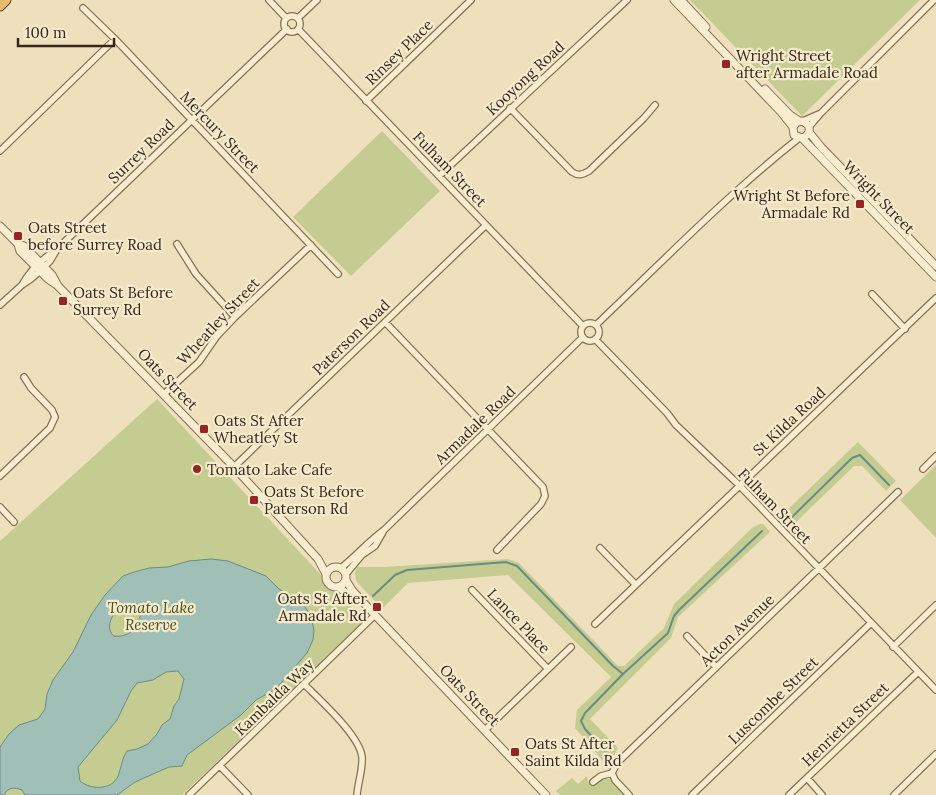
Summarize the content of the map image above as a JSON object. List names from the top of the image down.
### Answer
{
  "streets": {
    "street": [
      "Rinsey Place",
      "Kooyong Road",
      "Mercury Street",
      "Surrey Road",
      "Fulham Street",
      "Wright Street",
      "Wheatley Street",
      "Paterson Road",
      "Oats Street",
      "St Kilda Road",
      "Armadale Road",
      "Lance Place",
      "Acton Avenue",
      "Kambalda Way",
      "Luscombe Street",
      "Henrietta Street"
    ]
  },
  "crossings": [
    ["Rinsey Place", "Fulham Street"],
    ["Kooyong Road", "Fulham Street"],
    ["Mercury Street", "Surrey Road"],
    ["Mercury Street", "Wheatley Street"],
    ["Surrey Road", "Fulham Street"],
    ["Surrey Road", "Oats Street"],
    ["Fulham Street", "Paterson Road"],
    ["Fulham Street", "St Kilda Road"],
    ["Fulham Street", "Armadale Road"],
    ["Fulham Street", "Acton Avenue"],
    ["Fulham Street", "Luscombe Street"],
    ["Fulham Street", "Henrietta Street"],
    ["Wheatley Street", "Oats Street"],
    ["Paterson Road", "Oats Street"],
    ["Oats Street", "Armadale Road"],
    ["Oats Street", "Kambalda Way"]
  ],
  "parks": ["Tomato Lake Reserve"],
  "places": {
    "transit": [
      "Wright Street after Armadale Road",
      "Wright St Before Armadale Rd",
      "Oats Street before Surrey Road",
      "Oats St Before Surrey Rd",
      "Oats St After Wheatley St",
      "Oats St Before Paterson Rd",
      "Oats St After Armadale Rd",
      "Oats St After Saint Kilda Rd"
    ],
    "other": ["Tomato Lake Cafe"]
  },
  "scale_bar": "100 m"
}
